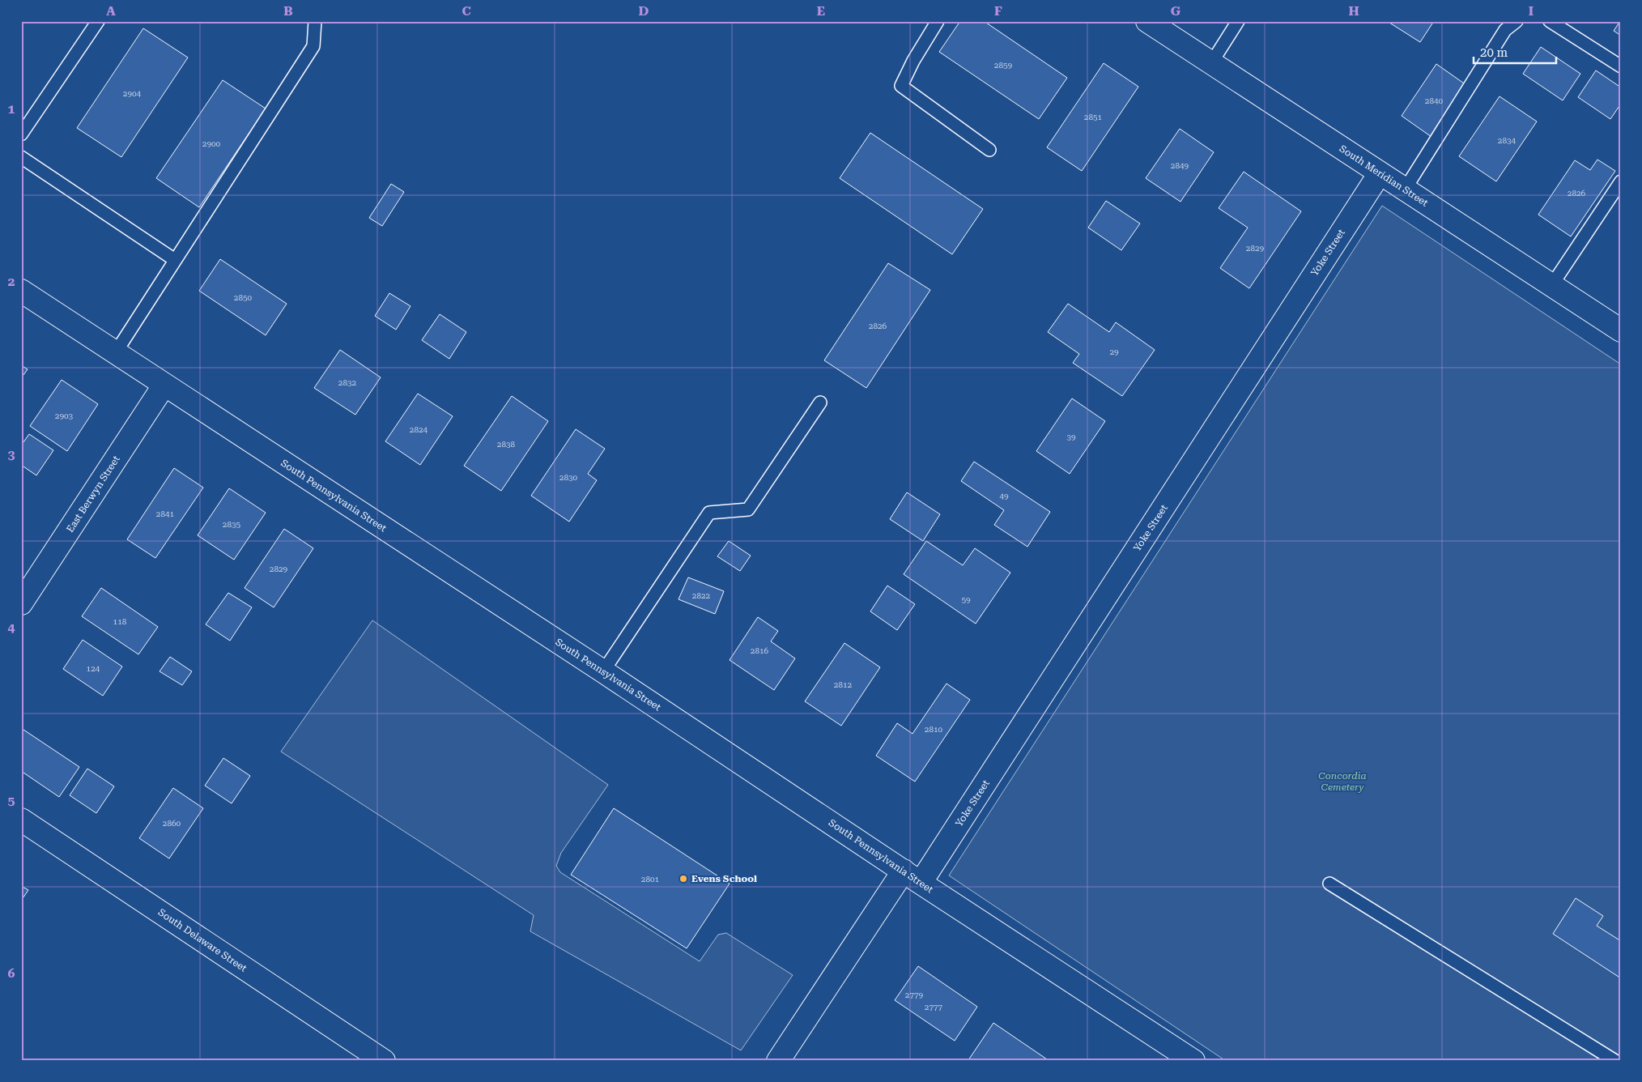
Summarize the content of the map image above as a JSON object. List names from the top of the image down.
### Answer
{
  "streets": {
    "street": [
      "South Meridian Street",
      "Yoke Street",
      "East Berwyn Street",
      "South Pennsylvania Street",
      "South Delaware Street"
    ]
  },
  "crossings": [
    ["South Meridian Street", "Yoke Street"],
    ["Yoke Street", "South Pennsylvania Street"],
    ["East Berwyn Street", "South Pennsylvania Street"]
  ],
  "parks": ["Concordia Cemetery"],
  "places": ["Evens School"],
  "house_numbers": [
    "2859",
    "2904",
    "2840",
    "2851",
    "2834",
    "2900",
    "2849",
    "2826",
    "2829",
    "2850",
    "2826",
    "29",
    "2832",
    "2903",
    "2824",
    "39",
    "2838",
    "2830",
    "49",
    "2841",
    "2835",
    "2829",
    "2822",
    "59",
    "118",
    "2816",
    "124",
    "2812",
    "2810",
    "2860",
    "2801",
    "2779",
    "2777"
  ],
  "scale_bar": "20 m",
  "grid": {
    "columns": [
      "A",
      "B",
      "C",
      "D",
      "E",
      "F",
      "G",
      "H",
      "I"
    ],
    "rows": [
      "1",
      "2",
      "3",
      "4",
      "5",
      "6"
    ]
  }
}
